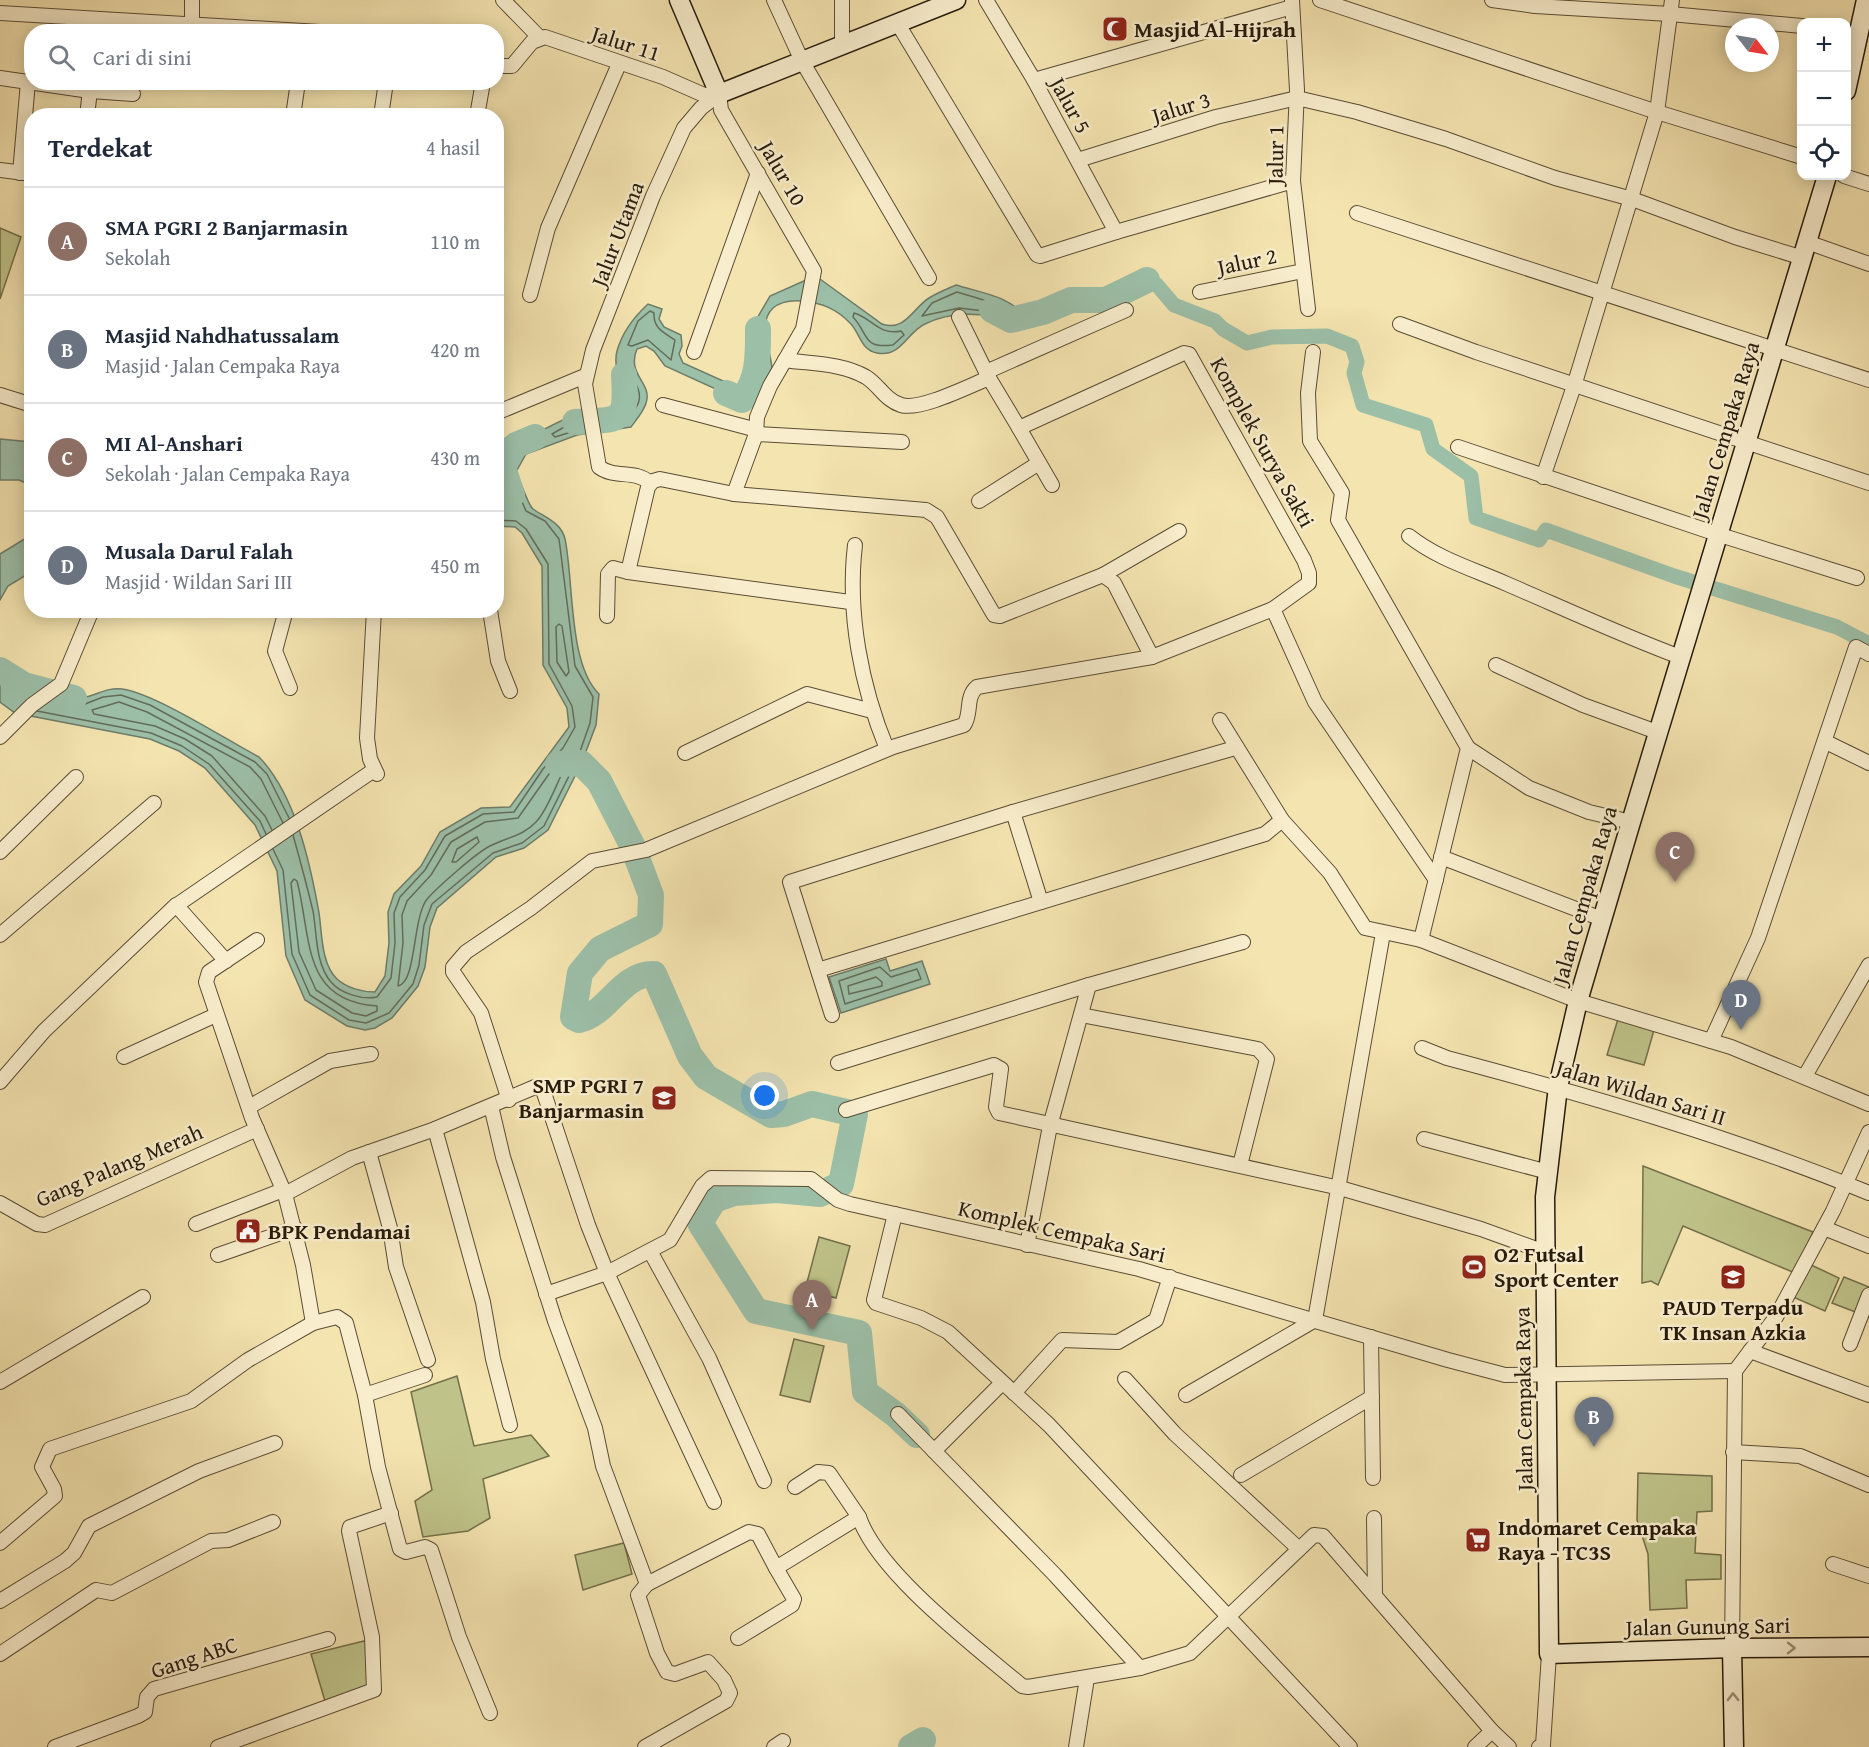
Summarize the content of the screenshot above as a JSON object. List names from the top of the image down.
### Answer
{
  "streets": {
    "street": [
      "Jalur 11",
      "Jalur 5",
      "Jalur 3",
      "Jalur 1",
      "Jalur 10",
      "Jalur Utama",
      "Jalur 2",
      "Jalan Cempaka Raya",
      "Komplek Surya Sakti",
      "Jalan Wildan Sari II",
      "Gang Palang Merah",
      "Komplek Cempaka Sari",
      "Jalan Gunung Sari",
      "Gang ABC"
    ]
  },
  "crossings": [
    ["Jalur 11", "Jalur 10"],
    ["Jalur 11", "Jalur Utama"],
    ["Jalur 5", "Jalur 3"],
    ["Jalur 3", "Jalur 1"],
    ["Jalur 1", "Jalur 2"],
    ["Jalur 10", "Jalur Utama"],
    ["Jalan Cempaka Raya", "Jalan Wildan Sari II"],
    ["Jalan Cempaka Raya", "Komplek Cempaka Sari"],
    ["Jalan Cempaka Raya", "Jalan Gunung Sari"]
  ],
  "one_way": ["Jalan Gunung Sari"],
  "places": {
    "mosque": ["Masjid Al-Hijrah"],
    "school or university": ["SMP PGRI 7 Banjarmasin", "PAUD Terpadu TK Insan Azkia"],
    "public building": ["BPK Pendamai"],
    "sports": ["O2 Futsal Sport Center"],
    "supermarket": ["Indomaret Cempaka Raya - TC3S"]
  },
  "north": "bottom right",
  "page": {
    "map_buttons": ["+", "−"],
    "search": "Cari di sini",
    "heading": ["Terdekat", "4 hasil"],
    "list": [
      {
        "mark": "A",
        "name": "SMA PGRI 2 Banjarmasin",
        "note": "Sekolah",
        "value": "110 m"
      },
      {
        "mark": "B",
        "name": "Masjid Nahdhatussalam",
        "note": "Masjid · Jalan Cempaka Raya",
        "value": "420 m"
      },
      {
        "mark": "C",
        "name": "MI Al-Anshari",
        "note": "Sekolah · Jalan Cempaka Raya",
        "value": "430 m"
      },
      {
        "mark": "D",
        "name": "Musala Darul Falah",
        "note": "Masjid · Wildan Sari III",
        "value": "450 m"
      }
    ],
    "pins": [
      "C",
      "D",
      "A",
      "B"
    ]
  }
}
